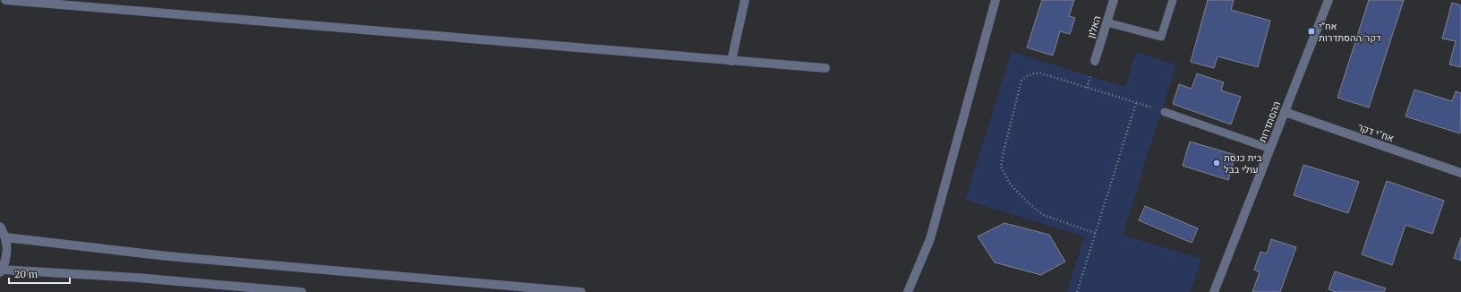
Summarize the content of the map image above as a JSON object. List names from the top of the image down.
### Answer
{
  "streets": {
    "street": ["האלון", "ההסתדרות", "אח\"י דקר"]
  },
  "crossings": [
    ["ההסתדרות", "אח\"י דקר"]
  ],
  "places": {
    "transit": ["אח״י דקר/ההסתדרות"],
    "other": ["בית כנסת עולי בבל"]
  },
  "scale_bar": "20 m"
}
